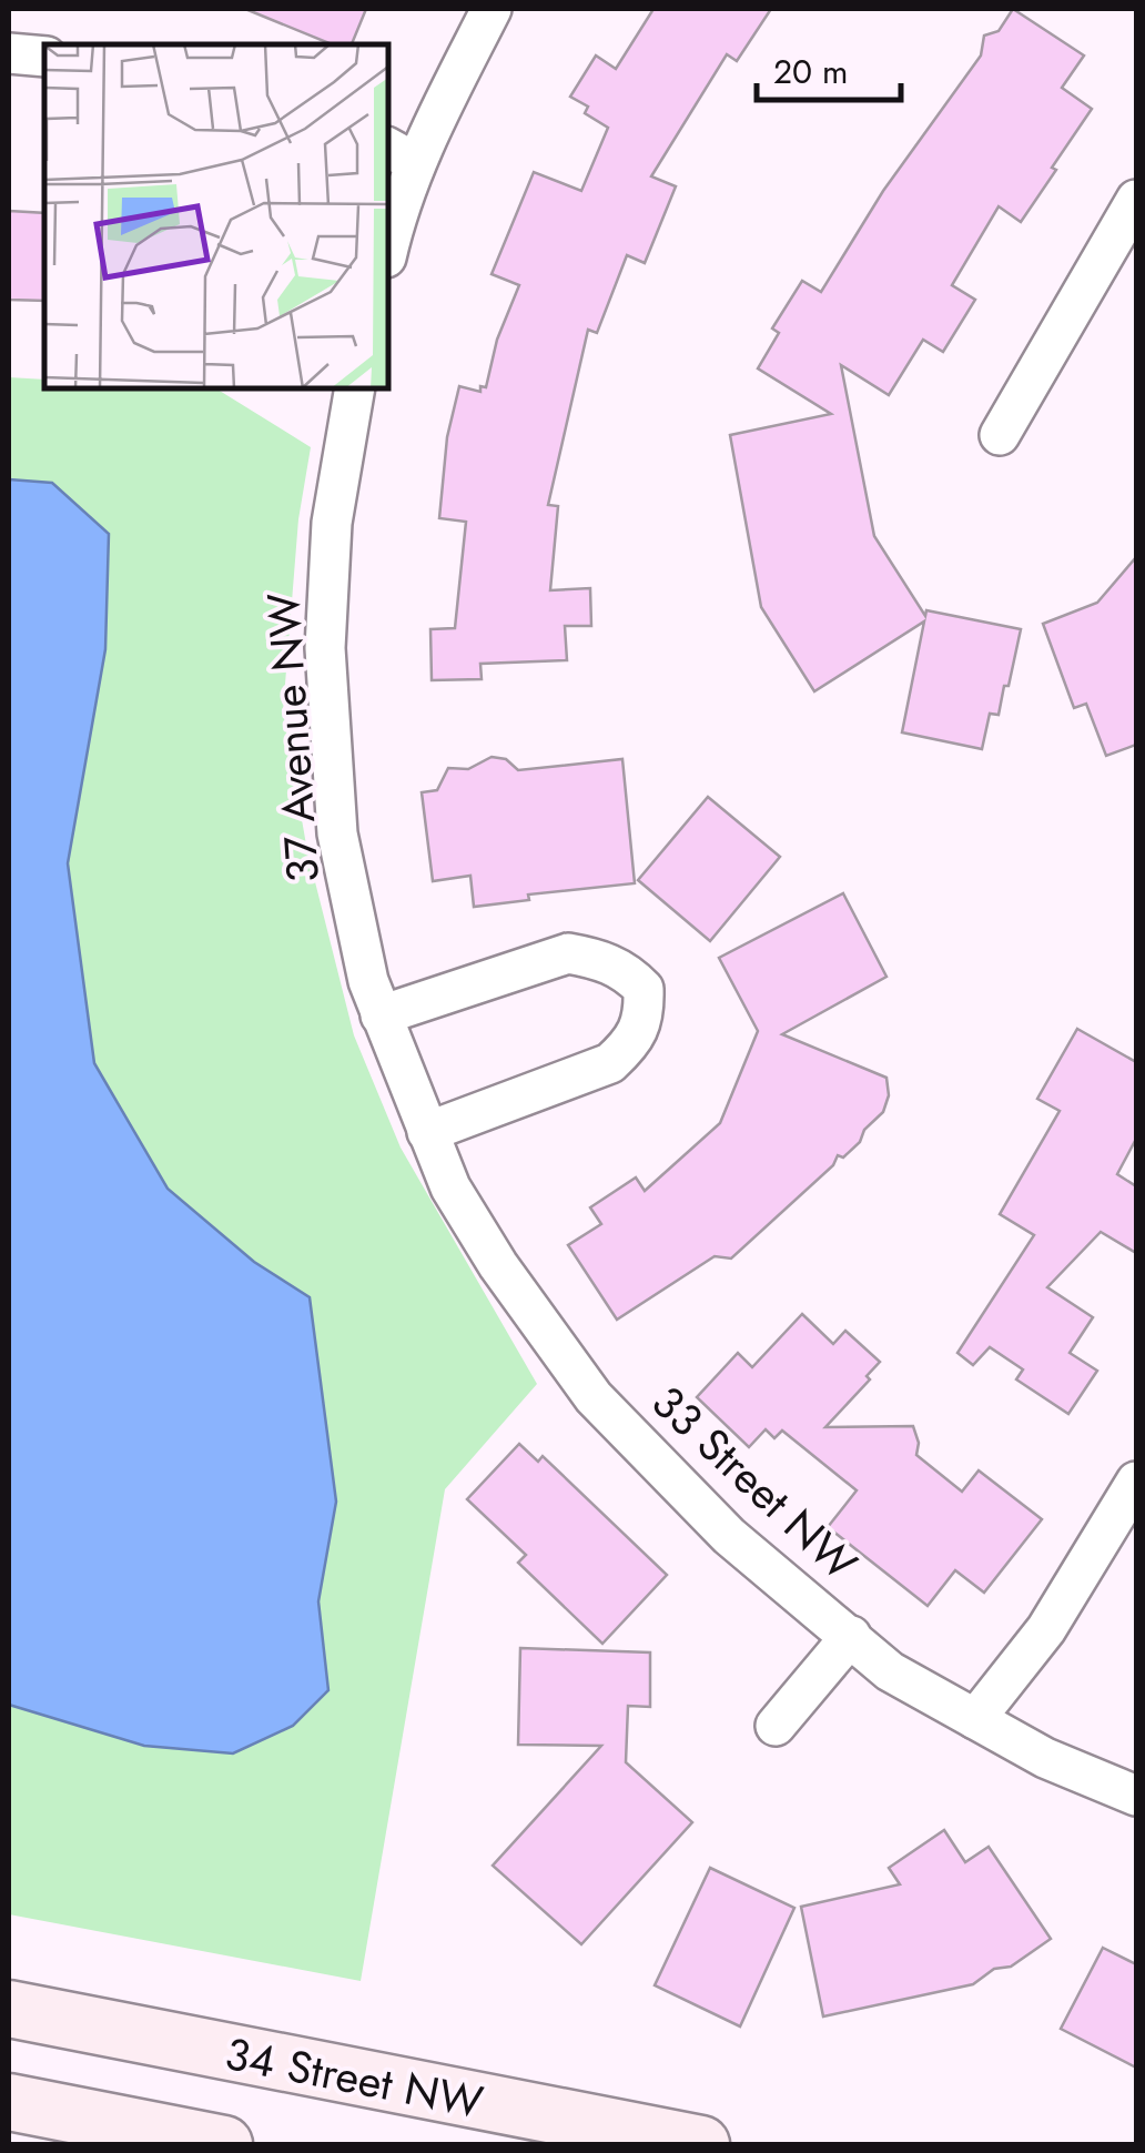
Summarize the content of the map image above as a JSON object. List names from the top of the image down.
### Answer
{
  "streets": {
    "main road": ["34 Street NW"],
    "street": ["37 Avenue NW", "33 Street NW"]
  },
  "crossings": [
    ["37 Avenue NW", "33 Street NW"]
  ],
  "scale_bar": "20 m"
}
